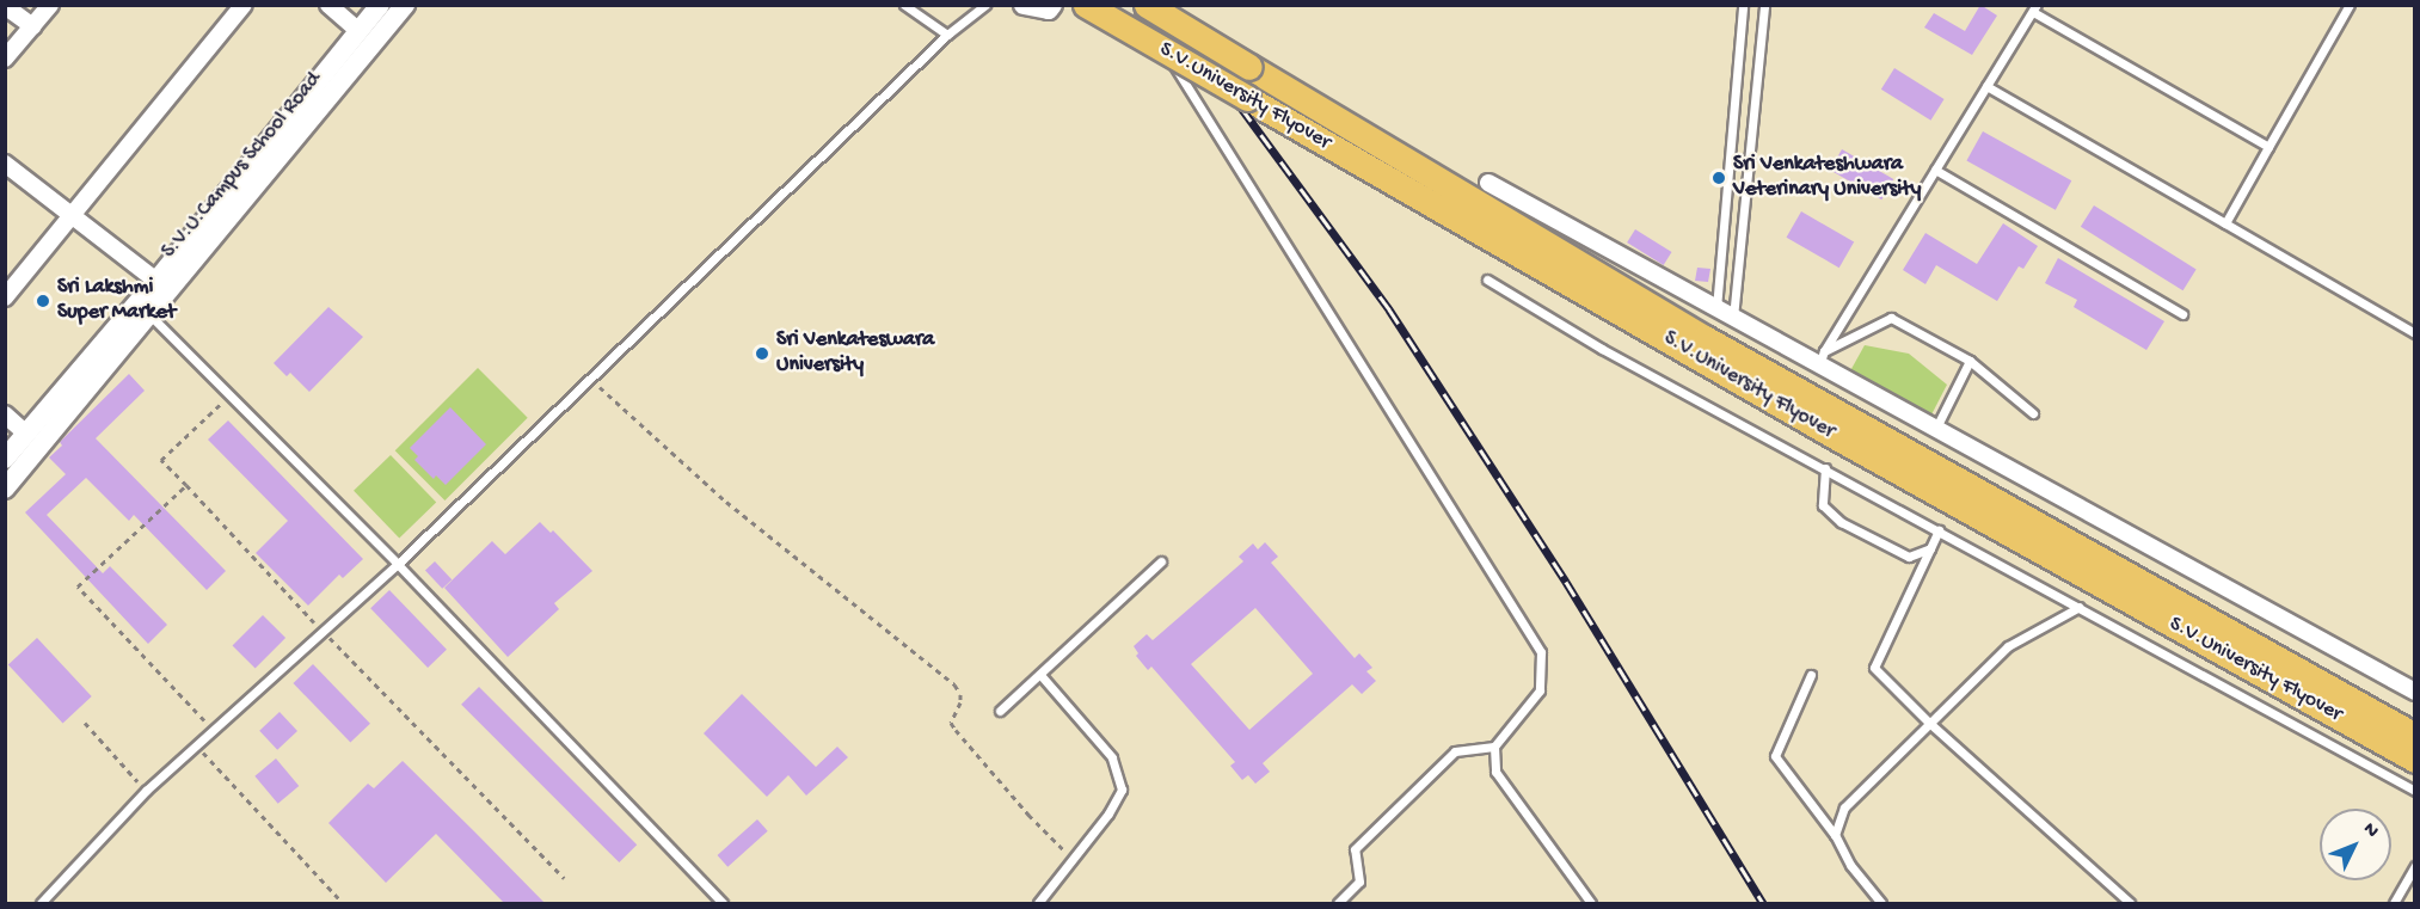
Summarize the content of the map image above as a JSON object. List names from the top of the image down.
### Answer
{
  "streets": {
    "main road": ["S.V.University Flyover"],
    "street": ["S.V.U.Campus School Road"]
  },
  "places": ["Sri Venkateshwara Veterinary University", "Sri Lakshmi Super Market", "Sri Venkateswara University"],
  "north": "top right"
}
